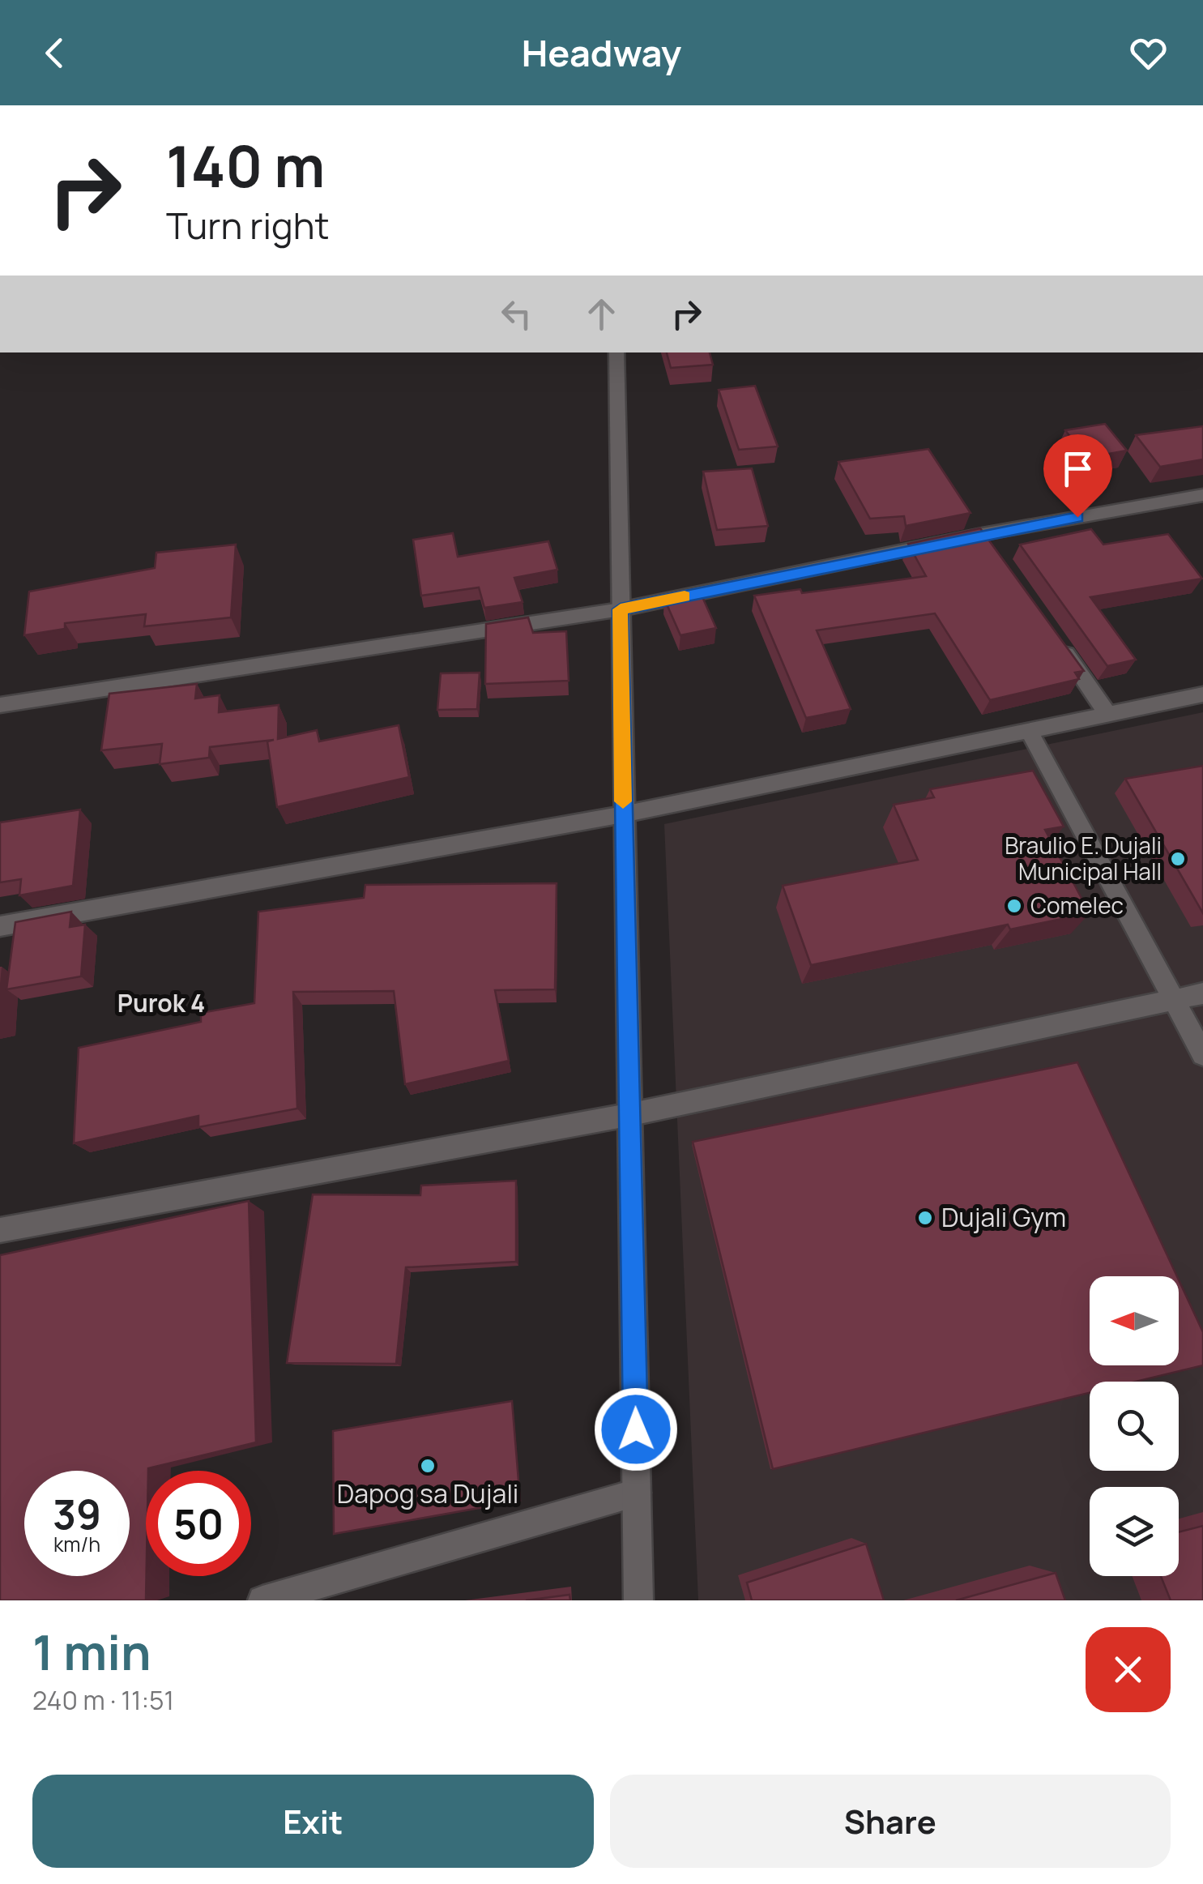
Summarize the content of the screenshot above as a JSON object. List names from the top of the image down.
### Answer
{
  "districts": ["Purok 4"],
  "places": [
    "Braulio E. Dujali Municipal Hall",
    "Comelec",
    "Dujali Gym",
    "Dapog sa Dujali"
  ],
  "north": "left",
  "page": {
    "header": "Headway",
    "turn": ["140 m", "Turn right"],
    "speed": "39 km/h",
    "limit": "50",
    "heading": ["1 min", "240 m · 11:51"],
    "buttons": ["Exit", "Share"]
  }
}
